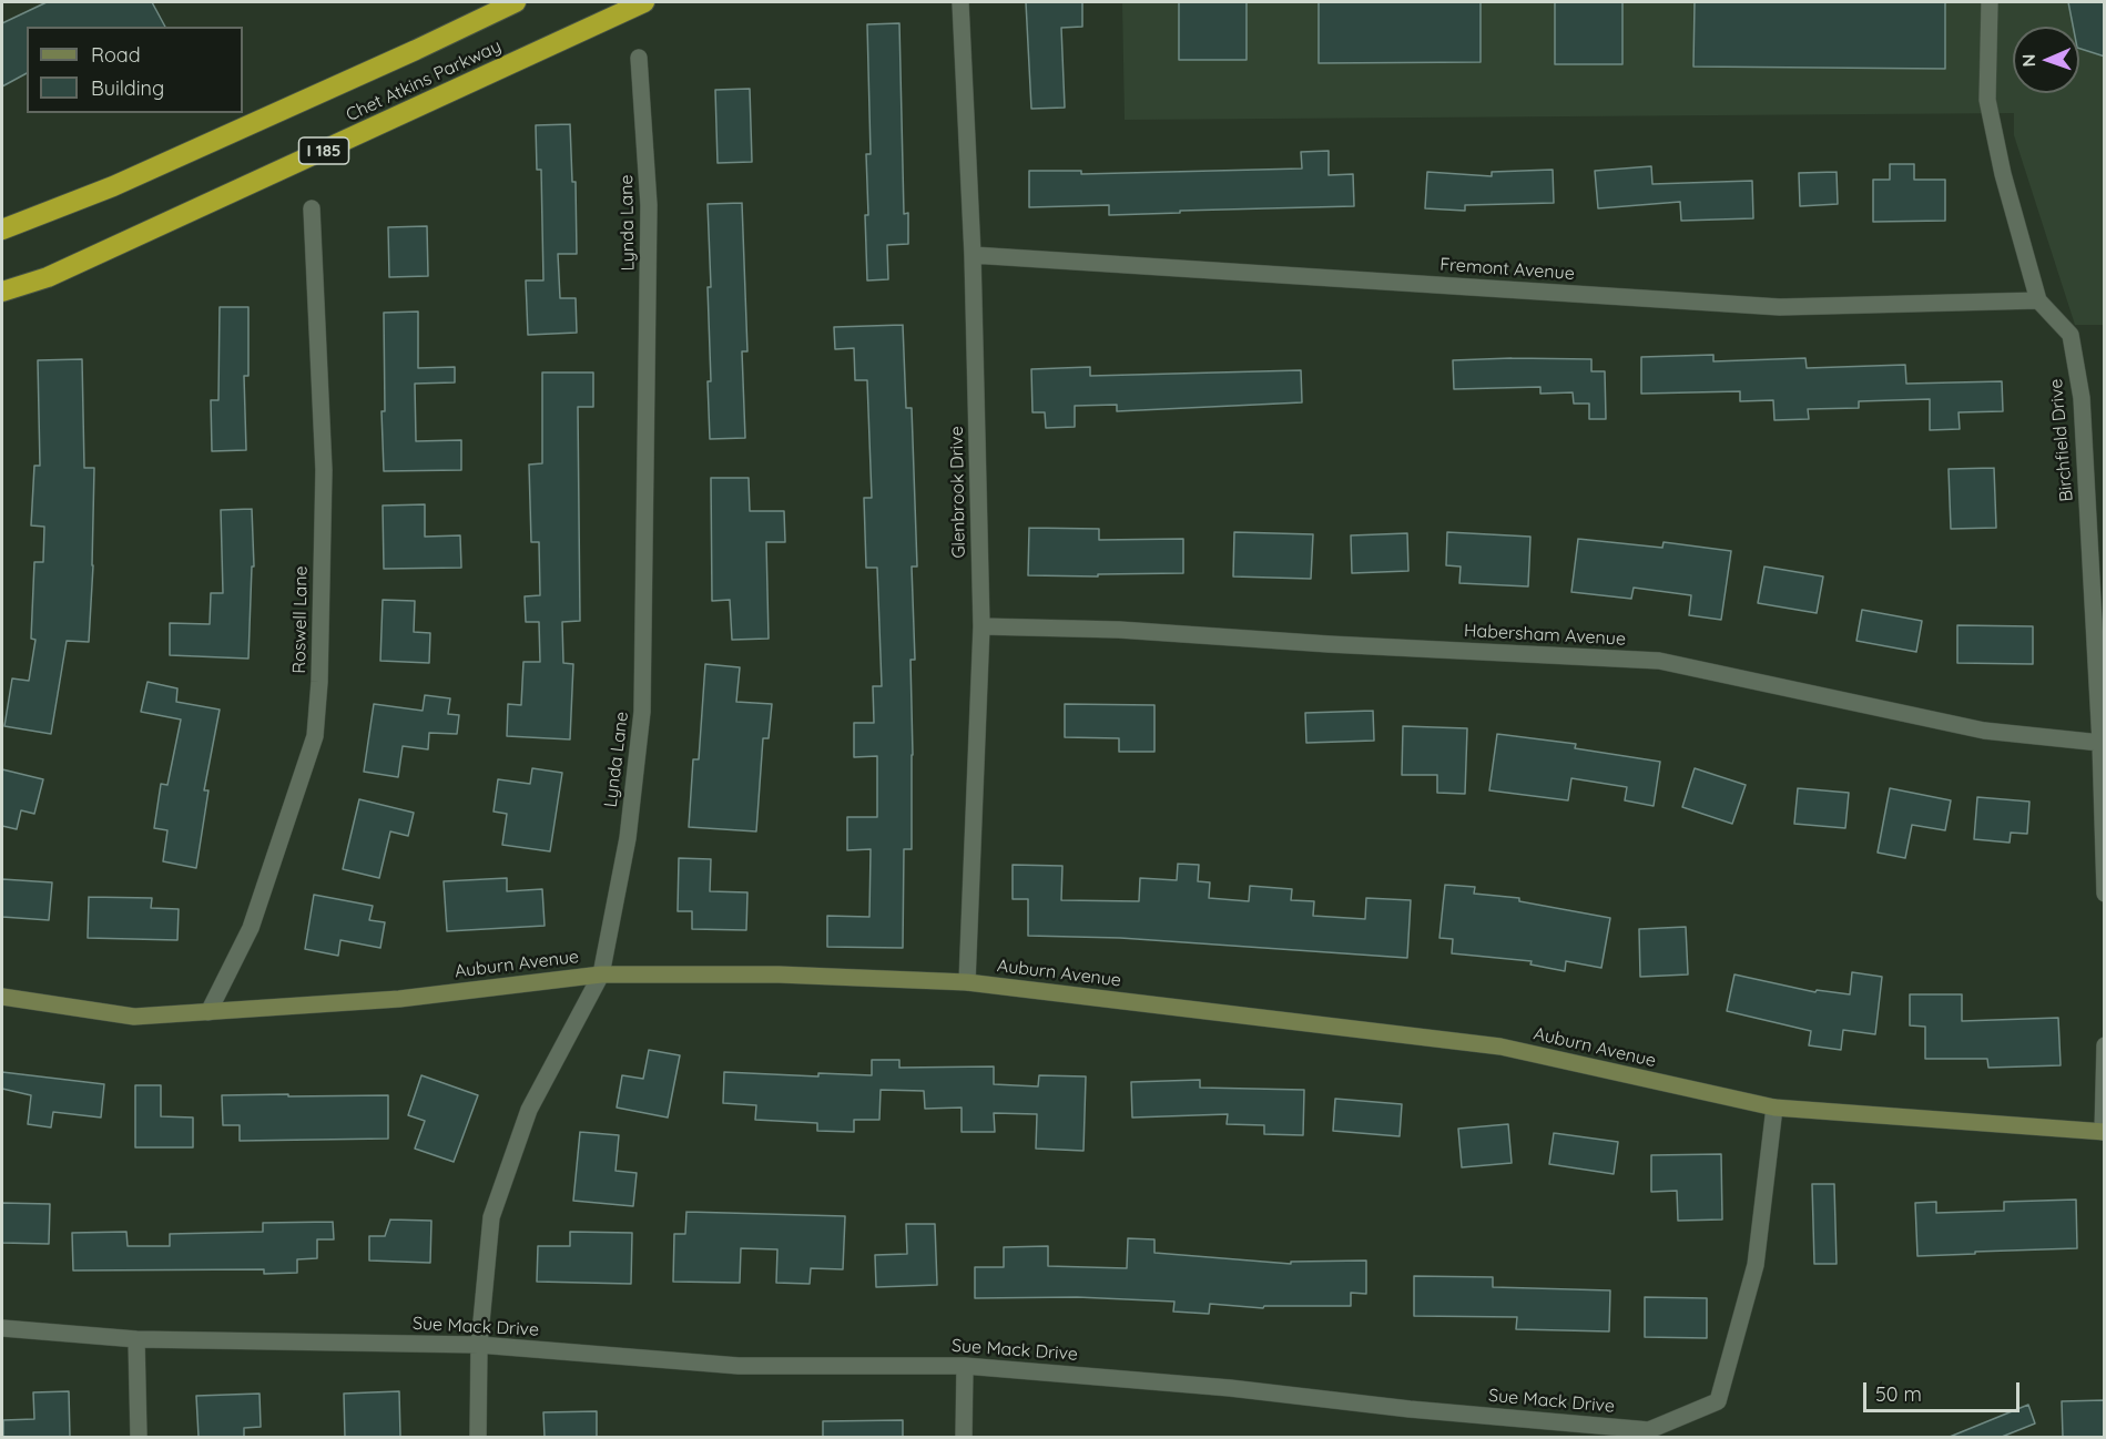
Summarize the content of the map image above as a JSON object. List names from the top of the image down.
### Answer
{
  "streets": {
    "highway": ["Chet Atkins Parkway", "I 185"],
    "street": [
      "Lynda Lane",
      "Fremont Avenue",
      "Birchfield Drive",
      "Glenbrook Drive",
      "Roswell Lane",
      "Habersham Avenue",
      "Auburn Avenue",
      "Sue Mack Drive"
    ]
  },
  "crossings": [
    ["Lynda Lane", "Auburn Avenue"],
    ["Lynda Lane", "Sue Mack Drive"],
    ["Fremont Avenue", "Birchfield Drive"],
    ["Fremont Avenue", "Glenbrook Drive"],
    ["Birchfield Drive", "Habersham Avenue"],
    ["Glenbrook Drive", "Habersham Avenue"],
    ["Glenbrook Drive", "Auburn Avenue"],
    ["Roswell Lane", "Auburn Avenue"],
    ["Auburn Avenue", "Sue Mack Drive"]
  ],
  "legend": ["Road", "Building"],
  "scale_bar": "50 m",
  "north": "left"
}
